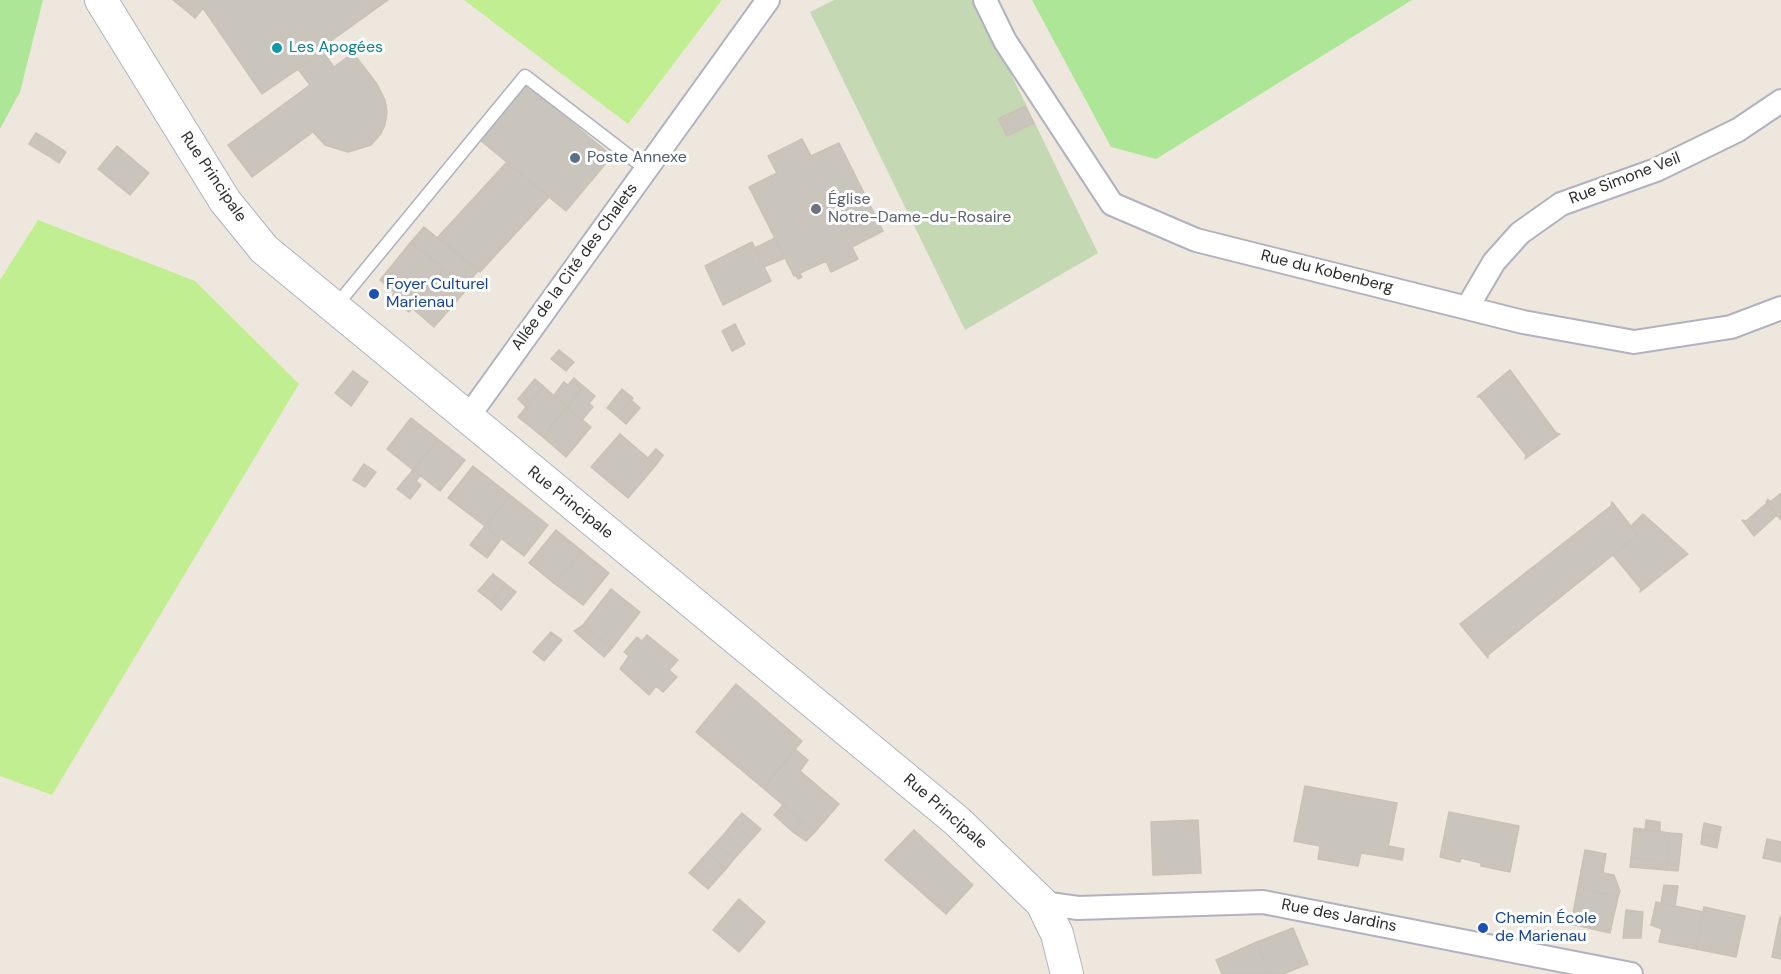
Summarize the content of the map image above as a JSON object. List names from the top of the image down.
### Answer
{
  "streets": {
    "main road": ["Rue Principale"],
    "street": [
      "Rue Simone Veil",
      "Allée de la Cité des Chalets",
      "Rue du Kobenberg",
      "Rue des Jardins"
    ]
  },
  "crossings": [
    ["Rue Principale", "Allée de la Cité des Chalets"],
    ["Rue Principale", "Rue des Jardins"],
    ["Rue Simone Veil", "Rue du Kobenberg"]
  ],
  "places": [
    "Les Apogées",
    "Poste Annexe",
    "Église Notre-Dame-du-Rosaire",
    "Foyer Culturel Marienau",
    "Chemin École de Marienau"
  ]
}
